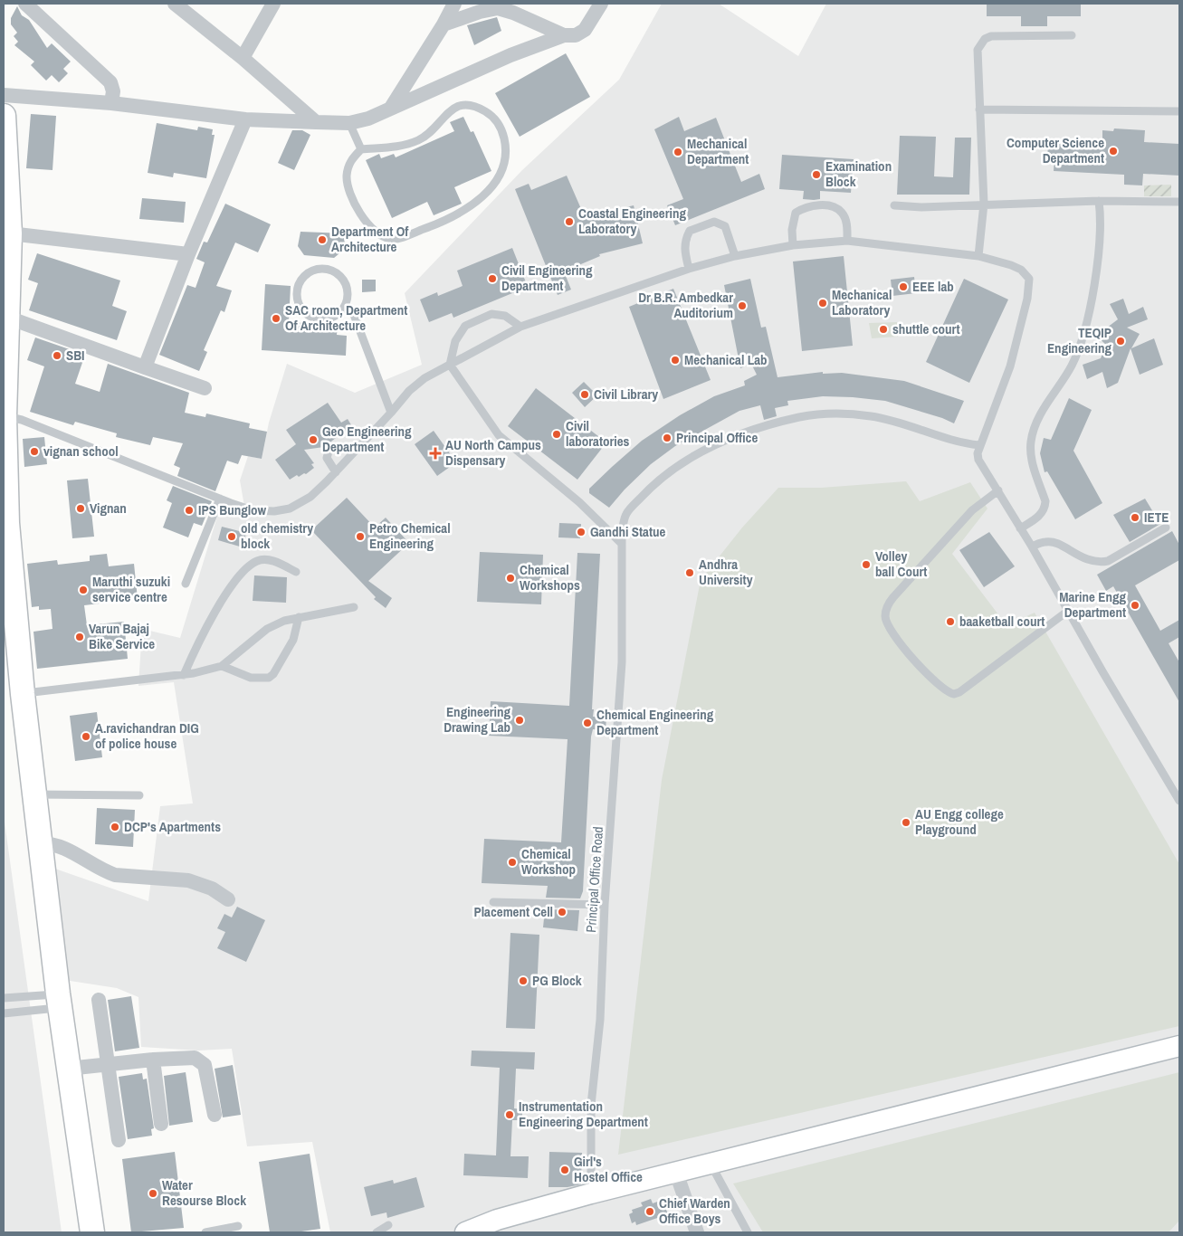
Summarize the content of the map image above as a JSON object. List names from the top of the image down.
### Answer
{
  "streets": {
    "lane": ["Principal Office Road"]
  },
  "places": {
    "other": [
      "Computer Science Department",
      "Mechanical Department",
      "Examination Block",
      "Coastal Engineering Laboratory",
      "Department Of Architecture",
      "Civil Engineering Department",
      "EEE lab",
      "Mechanical Laboratory",
      "Dr B.R. Ambedkar Auditorium",
      "SAC room, Department Of Architecture",
      "shuttle court",
      "TEQIP Engineering",
      "SBI",
      "Mechanical Lab",
      "Civil Library",
      "Civil laboratories",
      "Principal Office",
      "Geo Engineering Department",
      "vignan school",
      "Vignan",
      "IPS Bunglow",
      "IETE",
      "Gandhi Statue",
      "old chemistry block",
      "Petro Chemical Engineering",
      "Volley ball Court",
      "Andhra University",
      "Chemical Workshops",
      "Maruthi suzuki service centre",
      "Marine Engg Department",
      "baaketball court",
      "Varun Bajaj Bike Service",
      "Engineering Drawing Lab",
      "Chemical Engineering Department",
      "A.ravichandran DIG of police house",
      "AU Engg college Playground",
      "DCP's Apartments",
      "Chemical Workshop",
      "Placement Cell",
      "PG Block",
      "Instrumentation Engineering Department",
      "Girl's Hostel Office",
      "Water Resourse Block",
      "Chief Warden Office Boys"
    ],
    "health": ["AU North Campus Dispensary"]
  }
}
